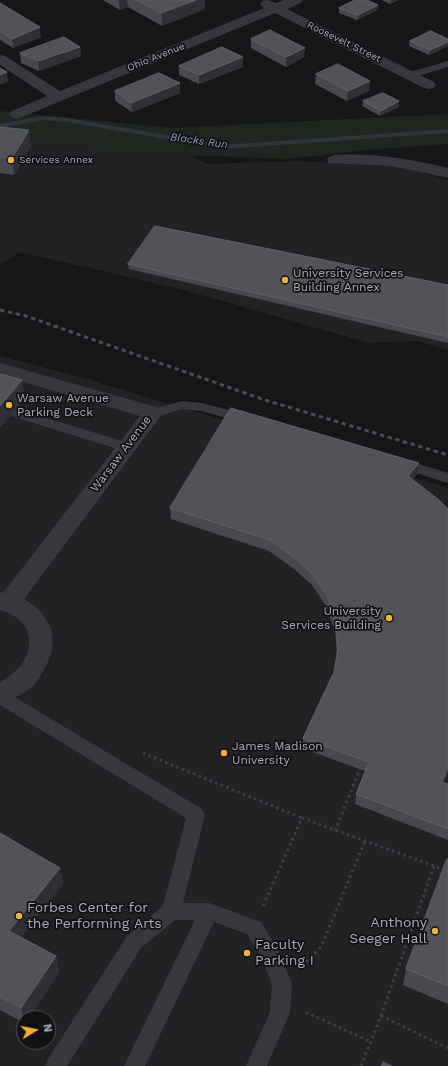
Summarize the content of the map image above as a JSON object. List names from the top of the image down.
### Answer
{
  "streets": {
    "street": ["Roosevelt Street", "Ohio Avenue", "Warsaw Avenue"]
  },
  "crossings": [
    ["Roosevelt Street", "Ohio Avenue"]
  ],
  "water": ["Blacks Run"],
  "places": [
    "Services Annex",
    "University Services Building Annex",
    "Warsaw Avenue Parking Deck",
    "University Services Building",
    "James Madison University",
    "Forbes Center for the Performing Arts",
    "Anthony Seeger Hall",
    "Faculty Parking I"
  ],
  "north": "right"
}
